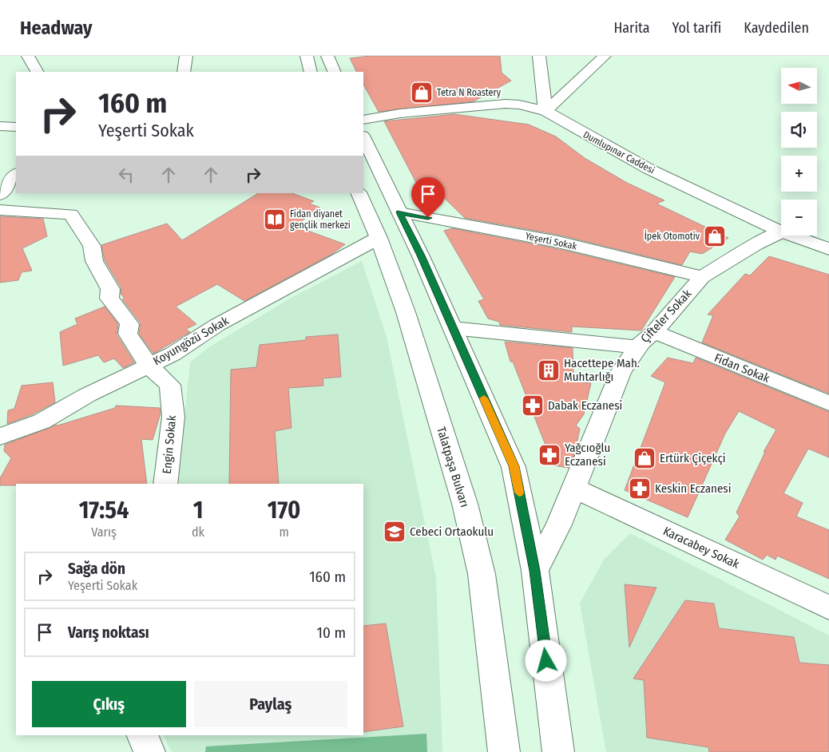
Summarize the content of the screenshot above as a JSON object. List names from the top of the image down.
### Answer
{
  "streets": {
    "street": [
      "Dumlupınar Caddesi",
      "Yeşerti Sokak",
      "Çifteler Sokak",
      "Koyungözü Sokak",
      "Fidan Sokak",
      "Engin Sokak",
      "Talatpaşa Bulvarı",
      "Karacabey Sokak"
    ]
  },
  "crossings": [
    ["Yeşerti Sokak", "Çifteler Sokak"],
    ["Çifteler Sokak", "Fidan Sokak"],
    ["Çifteler Sokak", "Karacabey Sokak"],
    ["Koyungözü Sokak", "Engin Sokak"],
    ["Koyungözü Sokak", "Talatpaşa Bulvarı"]
  ],
  "places": {
    "shop": ["Tetra N Roastery", "İpek Otomotiv", "Ertürk Çiçekçi"],
    "library": ["Fidan diyanet gençlik merkezi"],
    "building": ["Hacettepe Mah. Muhtarlığı"],
    "pharmacy": ["Dabak Eczanesi", "Yağcıoğlu Eczanesi", "Keskin Eczanesi"],
    "school or university": ["Cebeci Ortaokulu"]
  },
  "north": "left",
  "page": {
    "header": "Headway",
    "nav": ["Harita", "Yol tarifi", "Kaydedilen"],
    "map_buttons": ["+", "−"],
    "turn": ["160 m", "Yeşerti Sokak"],
    "eta": [
      "17:54",
      "Varış",
      "1",
      "dk",
      "170",
      "m"
    ],
    "list": [
      {
        "name": "Sağa dön",
        "note": "Yeşerti Sokak",
        "value": "160 m"
      },
      {
        "name": "Varış noktası",
        "value": "10 m"
      }
    ],
    "buttons": ["Çıkış", "Paylaş"]
  }
}
